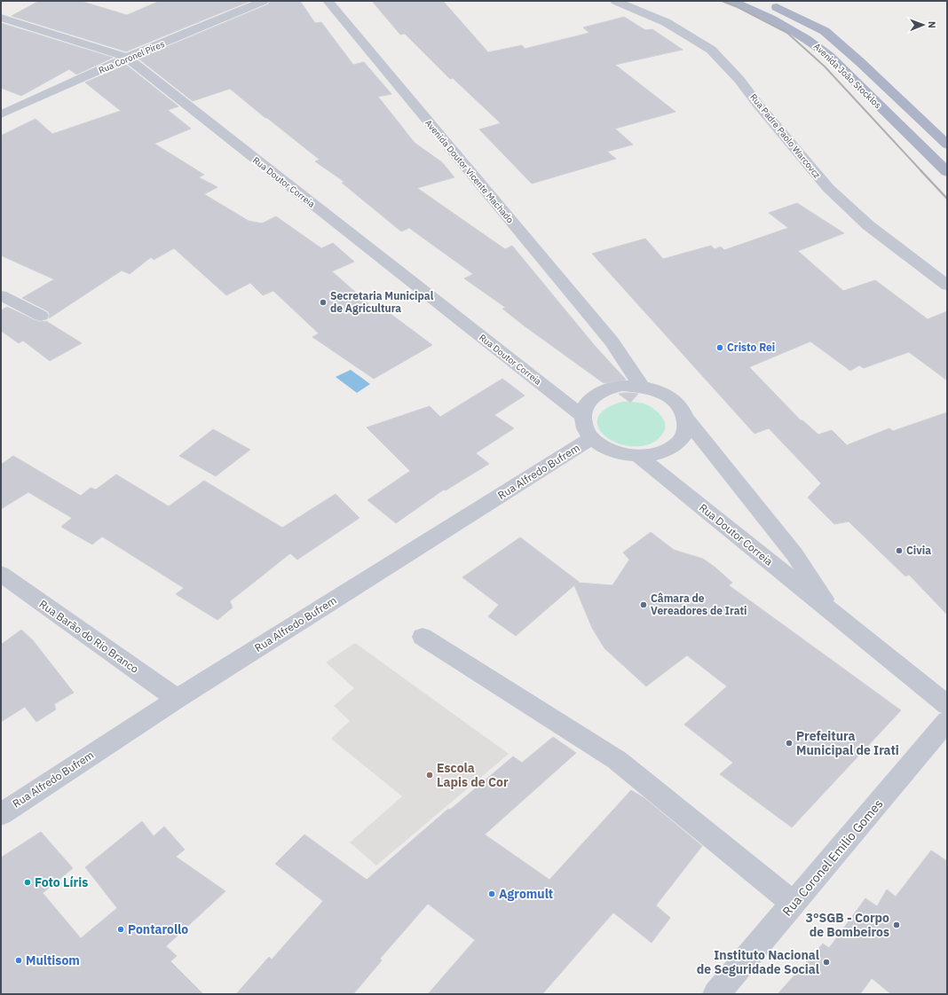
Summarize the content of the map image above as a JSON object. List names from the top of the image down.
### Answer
{
  "streets": {
    "main road": ["Avenida João Stocklos"],
    "street": [
      "Rua Coronel Pires",
      "Rua Padre Paolo Warcovcz",
      "Avenida Doutor Vicente Machado",
      "Rua Doutor Correia",
      "Rua Alfredo Bufrem",
      "Rua Barão do Rio Branco",
      "Rua Coronel Emilio Gomes"
    ]
  },
  "crossings": [
    ["Rua Coronel Pires", "Rua Doutor Correia"],
    ["Rua Doutor Correia", "Rua Alfredo Bufrem"],
    ["Rua Alfredo Bufrem", "Rua Barão do Rio Branco"]
  ],
  "places": [
    "Secretaria Municipal de Agricultura",
    "Cristo Rei",
    "Civia",
    "Câmara de Vereadores de Irati",
    "Prefeitura Municipal de Irati",
    "Escola Lapis de Cor",
    "Foto Líris",
    "Agromult",
    "3°SGB - Corpo de Bombeiros",
    "Pontarollo",
    "Multisom",
    "Instituto Nacional de Seguridade Social"
  ],
  "north": "right"
}
